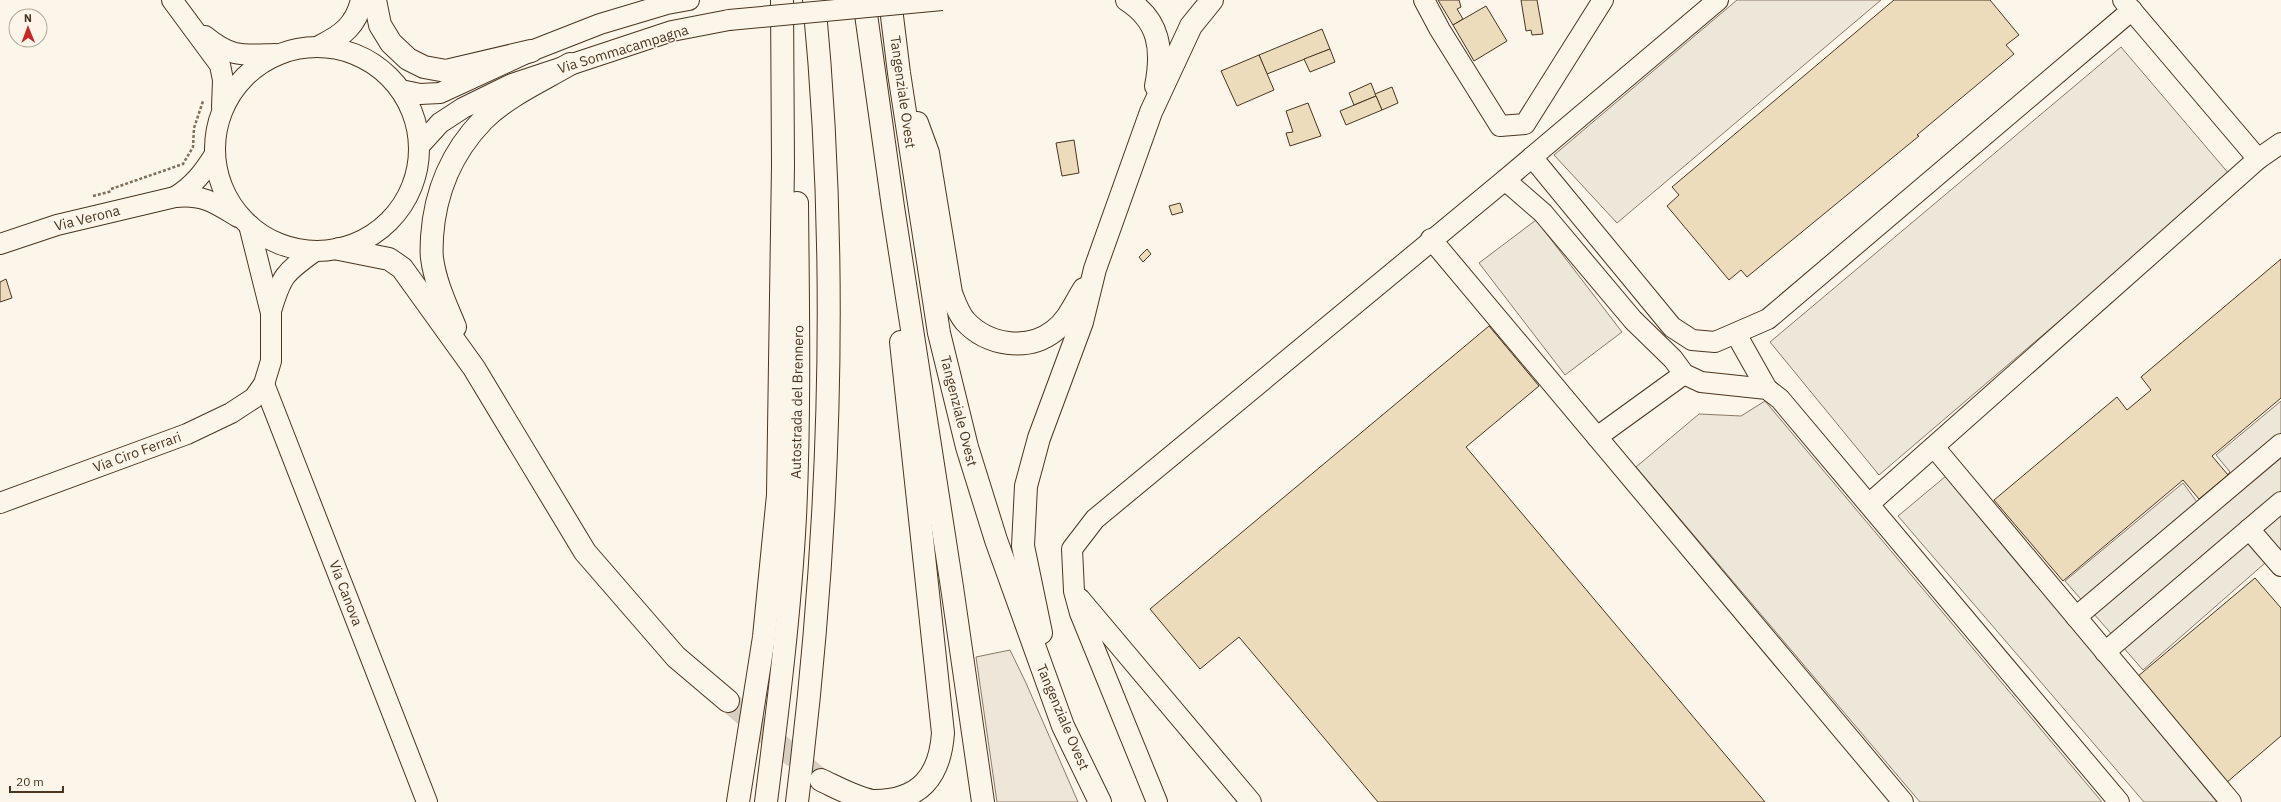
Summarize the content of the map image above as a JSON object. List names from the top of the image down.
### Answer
{
  "streets": {
    "highway": ["Tangenziale Ovest", "Autostrada del Brennero"],
    "street": [
      "Via Sommacampagna",
      "Via Verona",
      "Via Ciro Ferrari",
      "Via Canova"
    ]
  },
  "crossings": [
    ["Via Ciro Ferrari", "Via Canova"]
  ],
  "scale_bar": "20 m",
  "north": "top"
}
